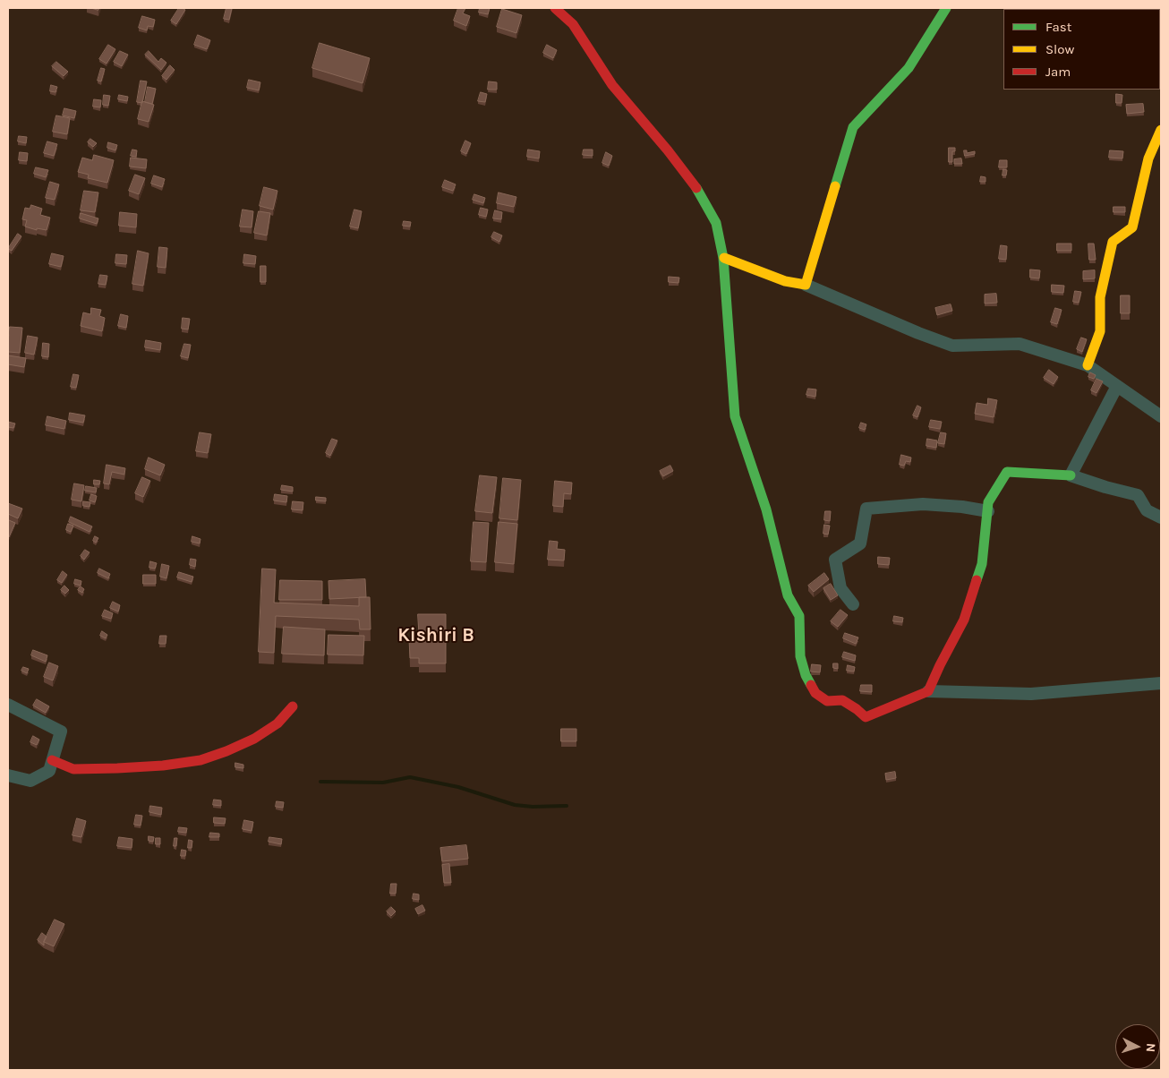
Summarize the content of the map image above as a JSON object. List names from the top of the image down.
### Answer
{
  "districts": ["Kishiri B"],
  "legend": ["Fast", "Slow", "Jam"],
  "north": "right"
}
